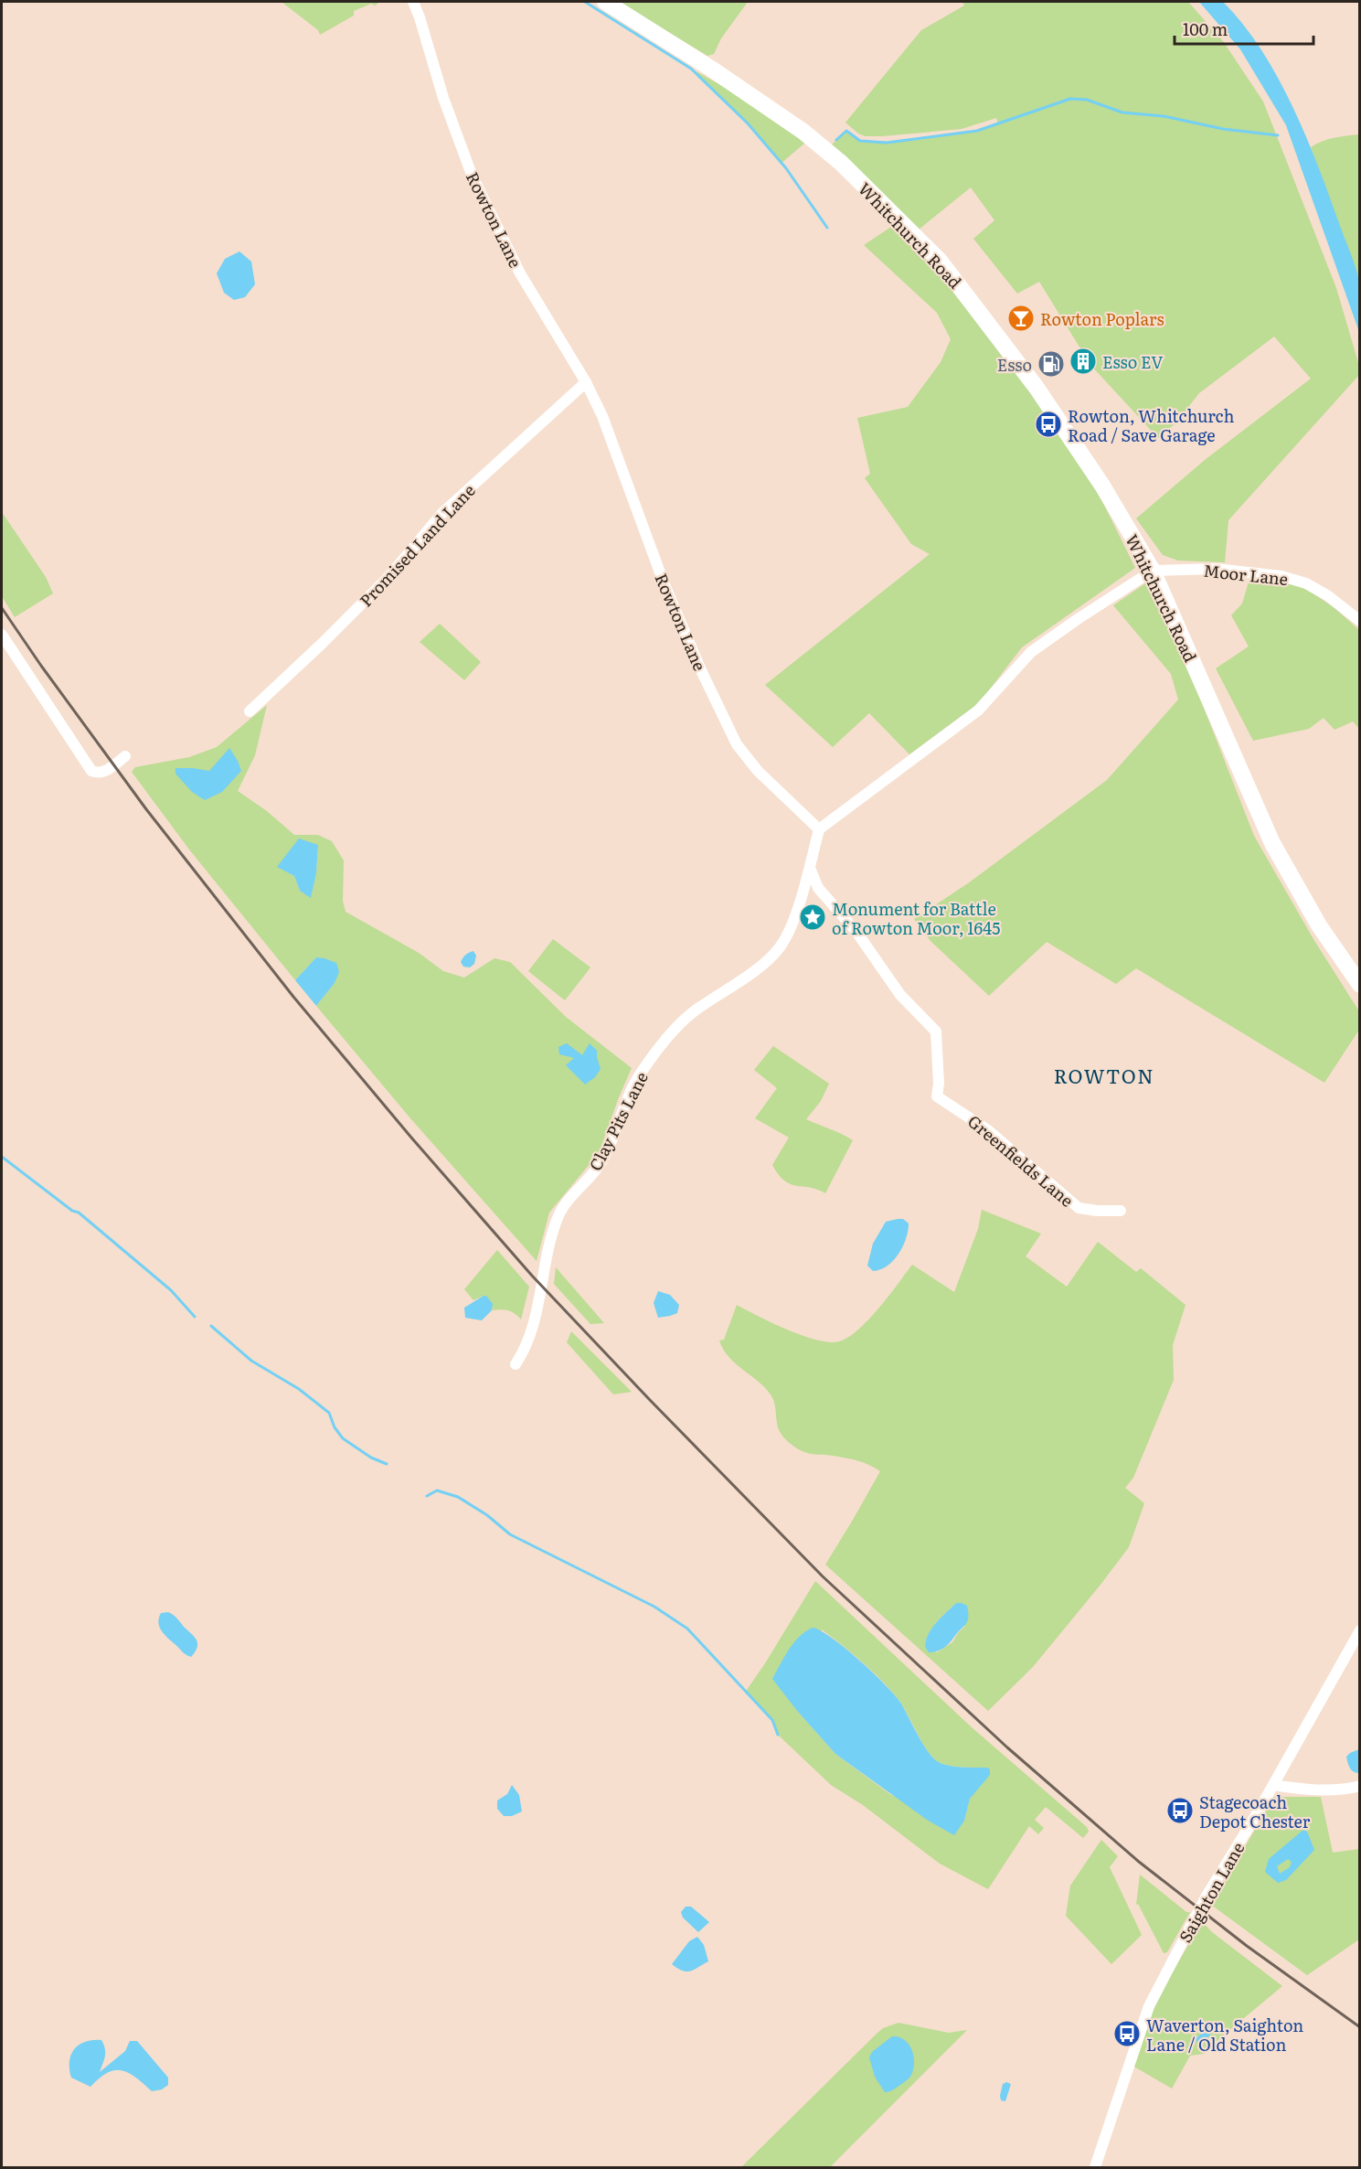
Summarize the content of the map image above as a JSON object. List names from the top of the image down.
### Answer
{
  "streets": {
    "highway": ["Whitchurch Road"],
    "street": [
      "Rowton Lane",
      "Promised Land Lane",
      "Moor Lane",
      "Clay Pits Lane",
      "Greenfields Lane",
      "Saighton Lane"
    ]
  },
  "crossings": [
    ["Rowton Lane", "Promised Land Lane"],
    ["Rowton Lane", "Clay Pits Lane"],
    ["Whitchurch Road", "Moor Lane"],
    ["Clay Pits Lane", "Greenfields Lane"]
  ],
  "districts": ["ROWTON"],
  "places": {
    "bar": ["Rowton Poplars"],
    "building": ["Esso EV"],
    "fuel station": ["Esso"],
    "bus stop": ["Rowton, Whitchurch Road / Save Garage", "Stagecoach Depot Chester", "Waverton, Saighton Lane / Old Station"],
    "place": ["Monument for Battle of Rowton Moor, 1645"]
  },
  "scale_bar": "100 m"
}
